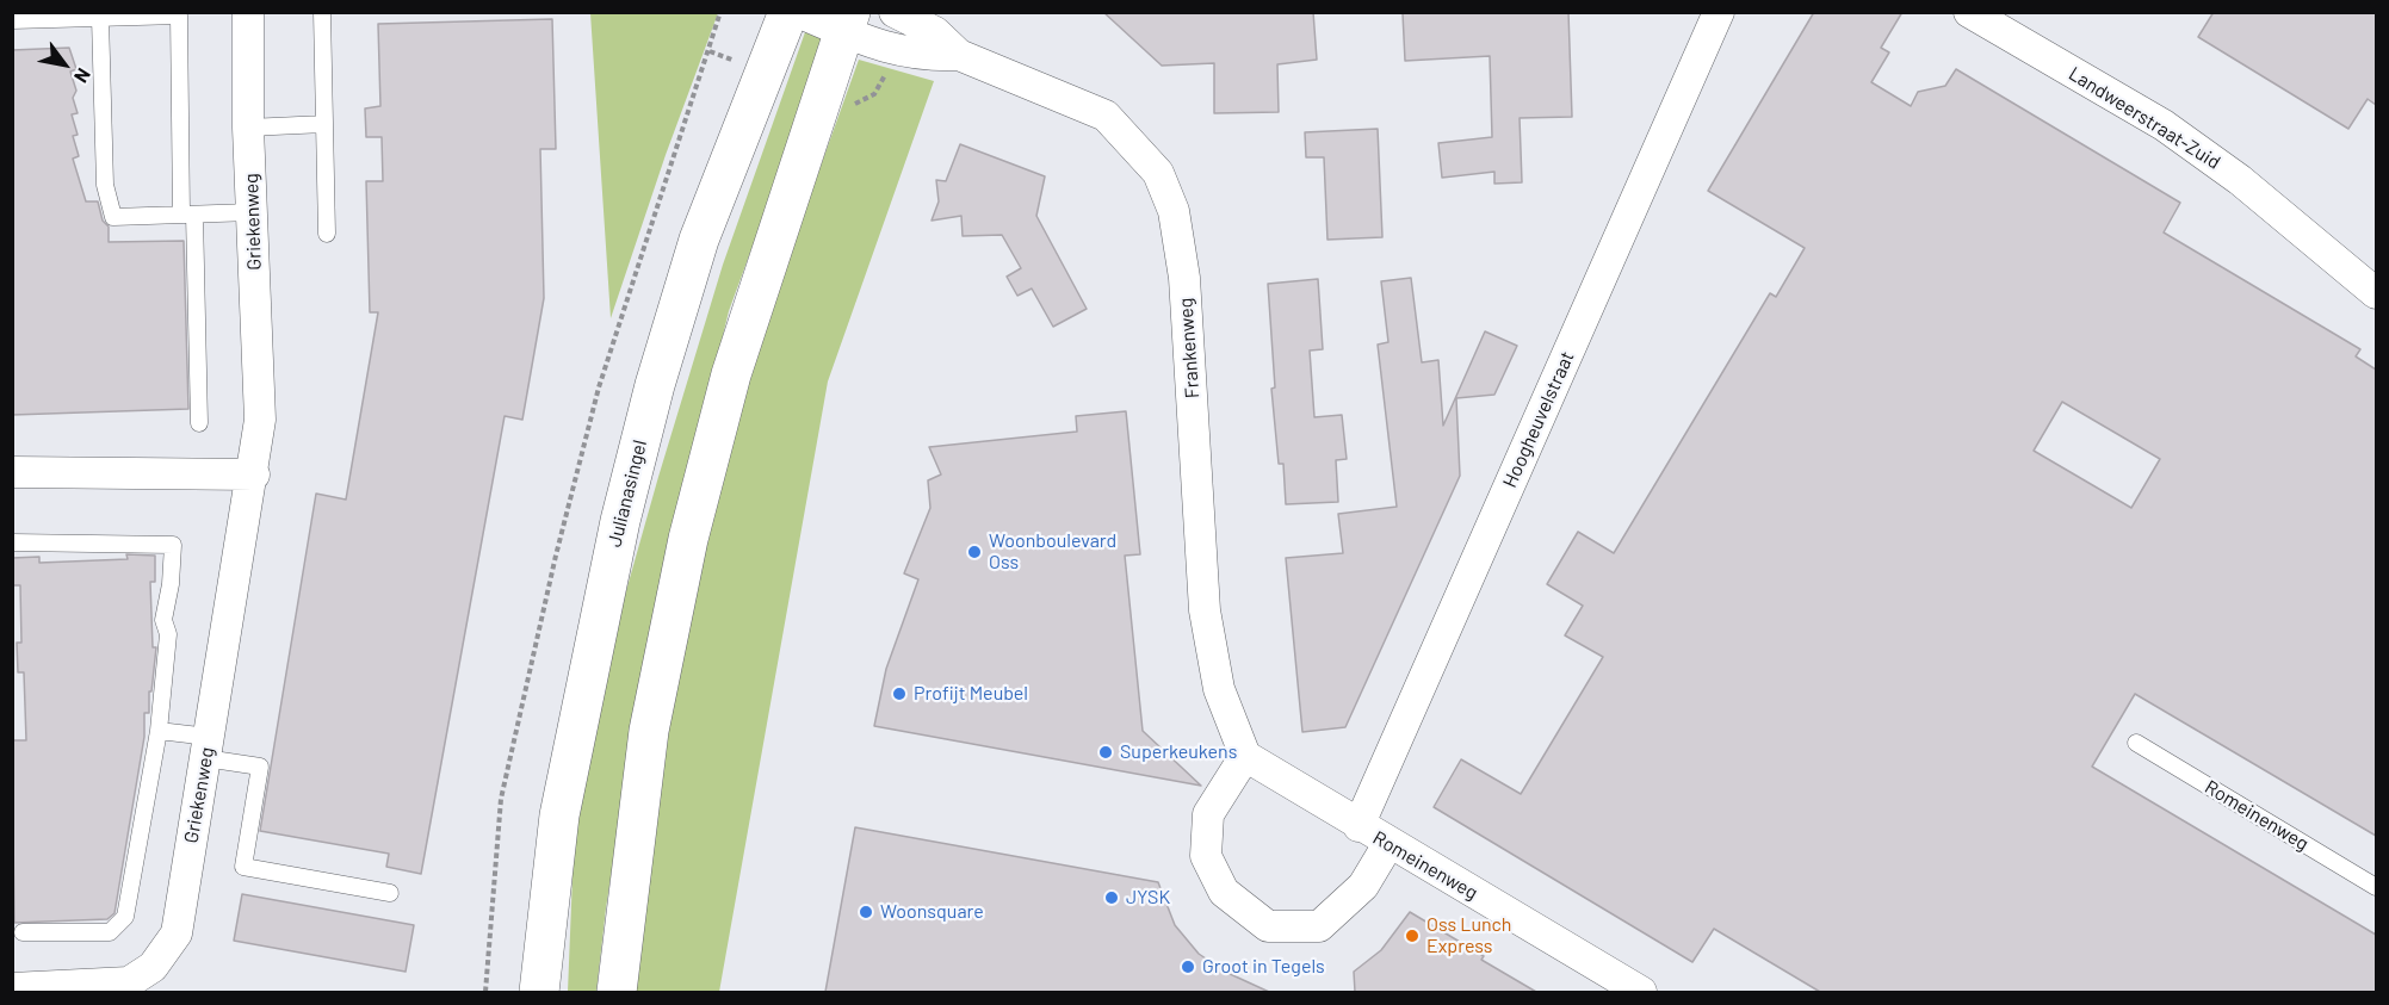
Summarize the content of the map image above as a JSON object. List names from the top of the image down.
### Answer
{
  "streets": {
    "main road": ["Julianasingel"],
    "street": [
      "Landweerstraat-Zuid",
      "Griekenweg",
      "Frankenweg",
      "Hoogheuvelstraat",
      "Romeinenweg"
    ]
  },
  "crossings": [
    ["Hoogheuvelstraat", "Romeinenweg"]
  ],
  "places": [
    "Woonboulevard Oss",
    "Profijt Meubel",
    "Superkeukens",
    "JYSK",
    "Woonsquare",
    "Oss Lunch Express",
    "Groot in Tegels"
  ],
  "north": "bottom right"
}
